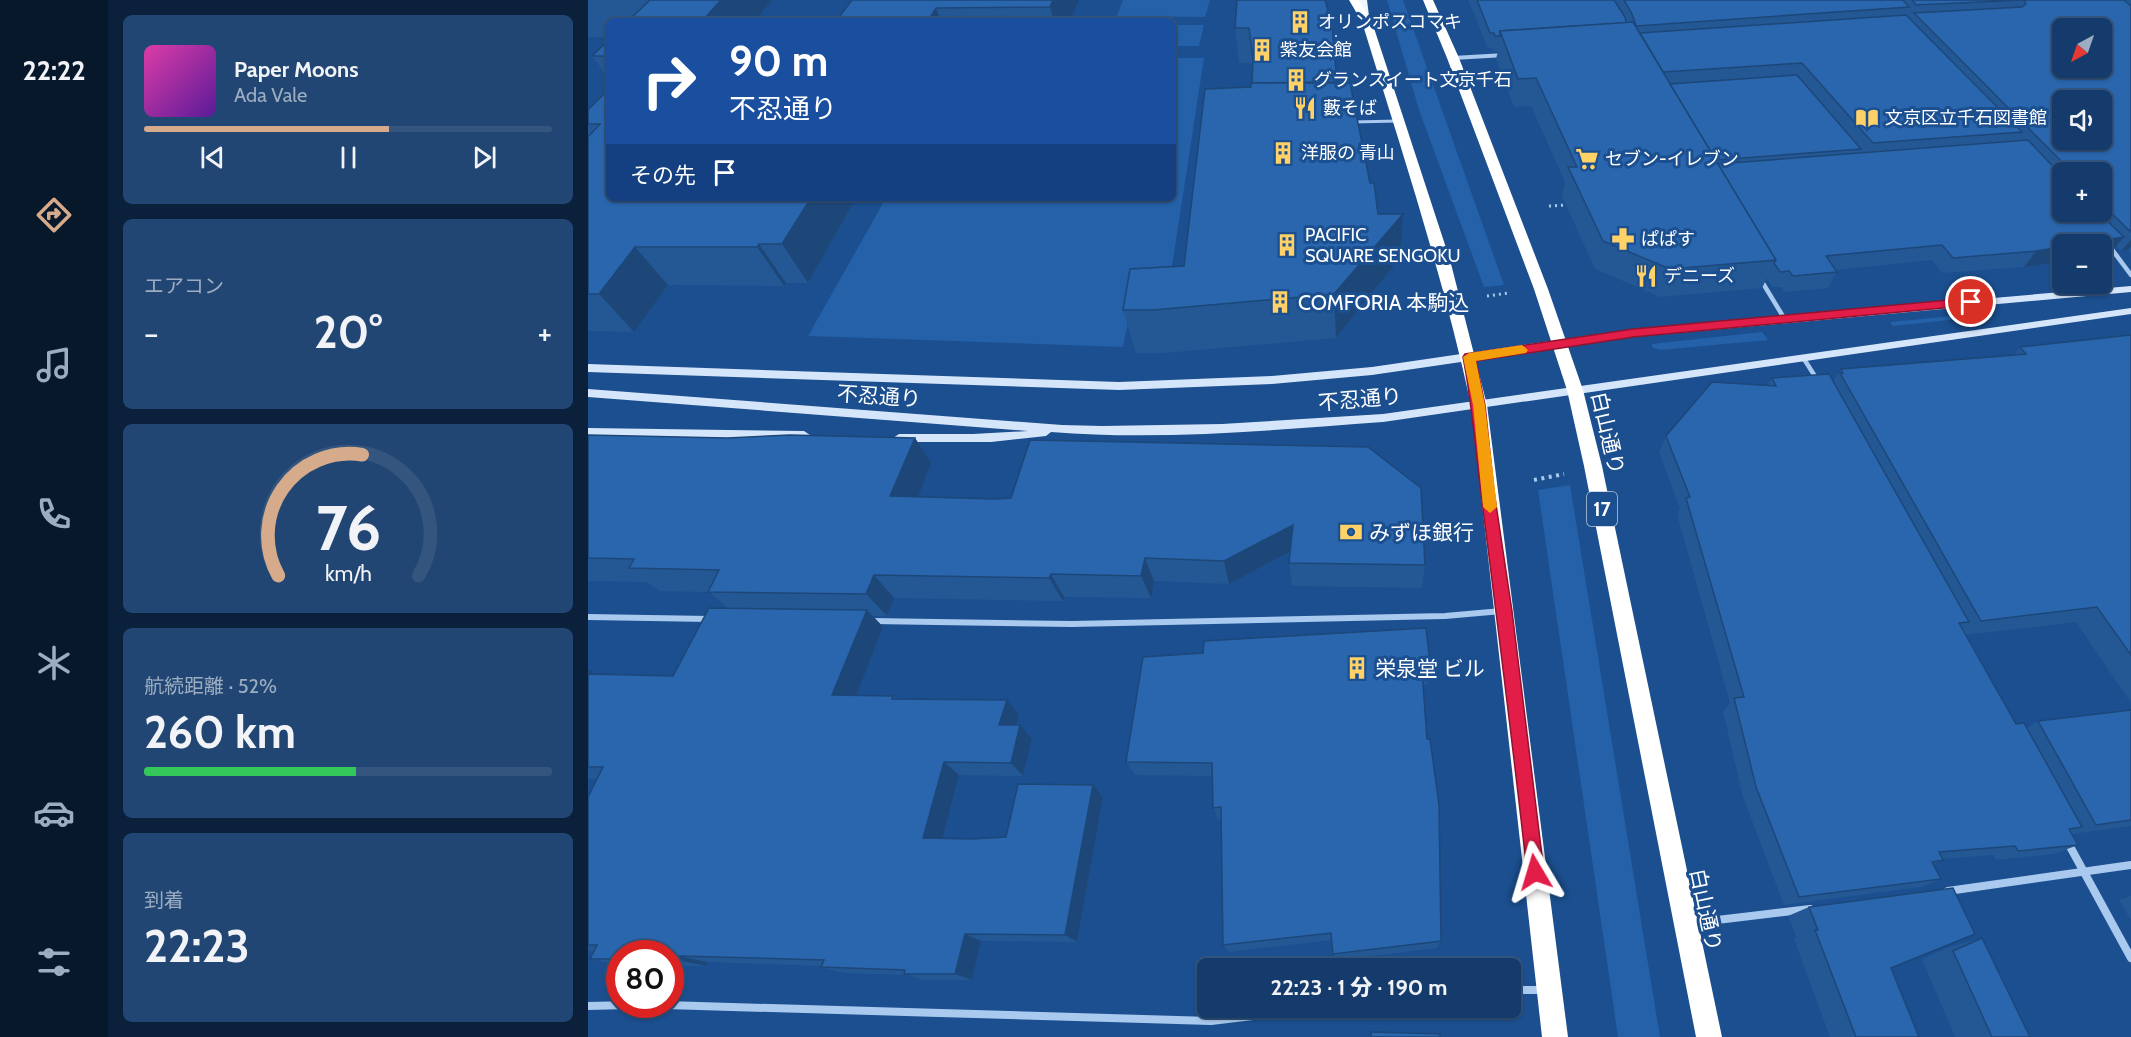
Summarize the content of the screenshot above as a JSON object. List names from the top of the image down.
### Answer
{
  "streets": {
    "highway": ["白山通り", "17"],
    "main road": ["不忍通り"]
  },
  "crossings": [
    ["不忍通り", "白山通り"]
  ],
  "places": {
    "building": [
      "オリンポスコマキ",
      "紫友会館",
      "グランスイート文京千石",
      "洋服の 青山",
      "PACIFIC SQUARE SENGOKU",
      "COMFORIA 本駒込",
      "栄泉堂 ビル"
    ],
    "restaurant": ["藪そば", "デニーズ"],
    "library": ["文京区立千石図書館"],
    "supermarket": ["セブン-イレブン"],
    "pharmacy": ["ぱぱす"],
    "bank": ["みずほ銀行"]
  },
  "north": "bottom left",
  "page": {
    "tabs": "22:22",
    "map_buttons": ["+", "−"],
    "turn": ["90 m", "不忍通り"],
    "song": ["Paper Moons", "Ada Vale"],
    "then": "その先",
    "tile": [
      "エアコン",
      ["航続距離 · 52%", "260 km"],
      ["到着", "22:23"]
    ],
    "heat": ["−", "20°", "+"],
    "limit": "80",
    "trip": "22:23 · 1 分 · 190 m",
    "gauge": ["76", "km/h"]
  }
}
